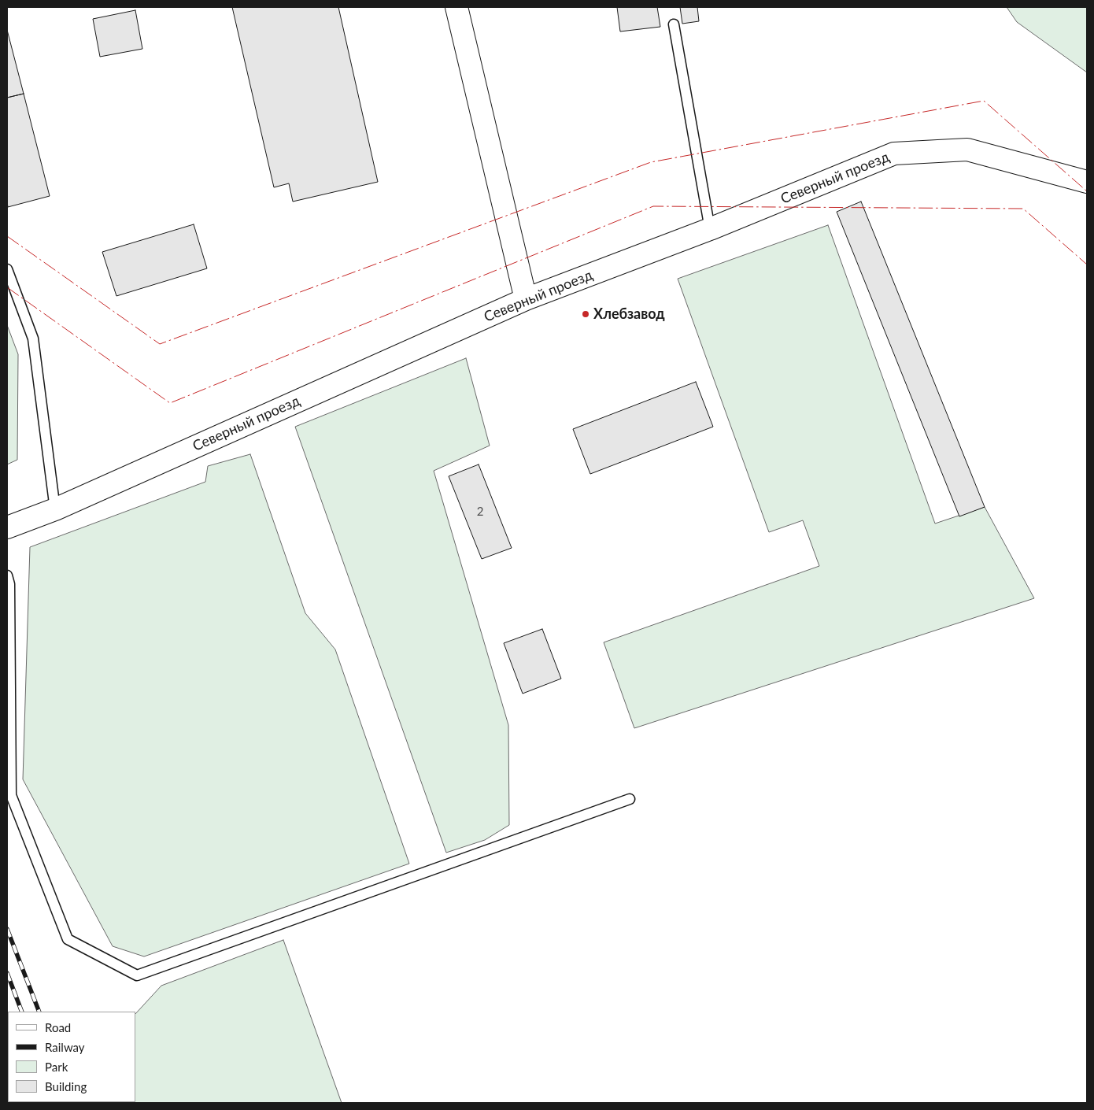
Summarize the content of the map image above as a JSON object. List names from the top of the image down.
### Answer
{
  "streets": {
    "street": ["Северный проезд"]
  },
  "places": ["Хлебзавод"],
  "house_numbers": ["2"],
  "legend": [
    "Road",
    "Railway",
    "Park",
    "Building"
  ]
}
